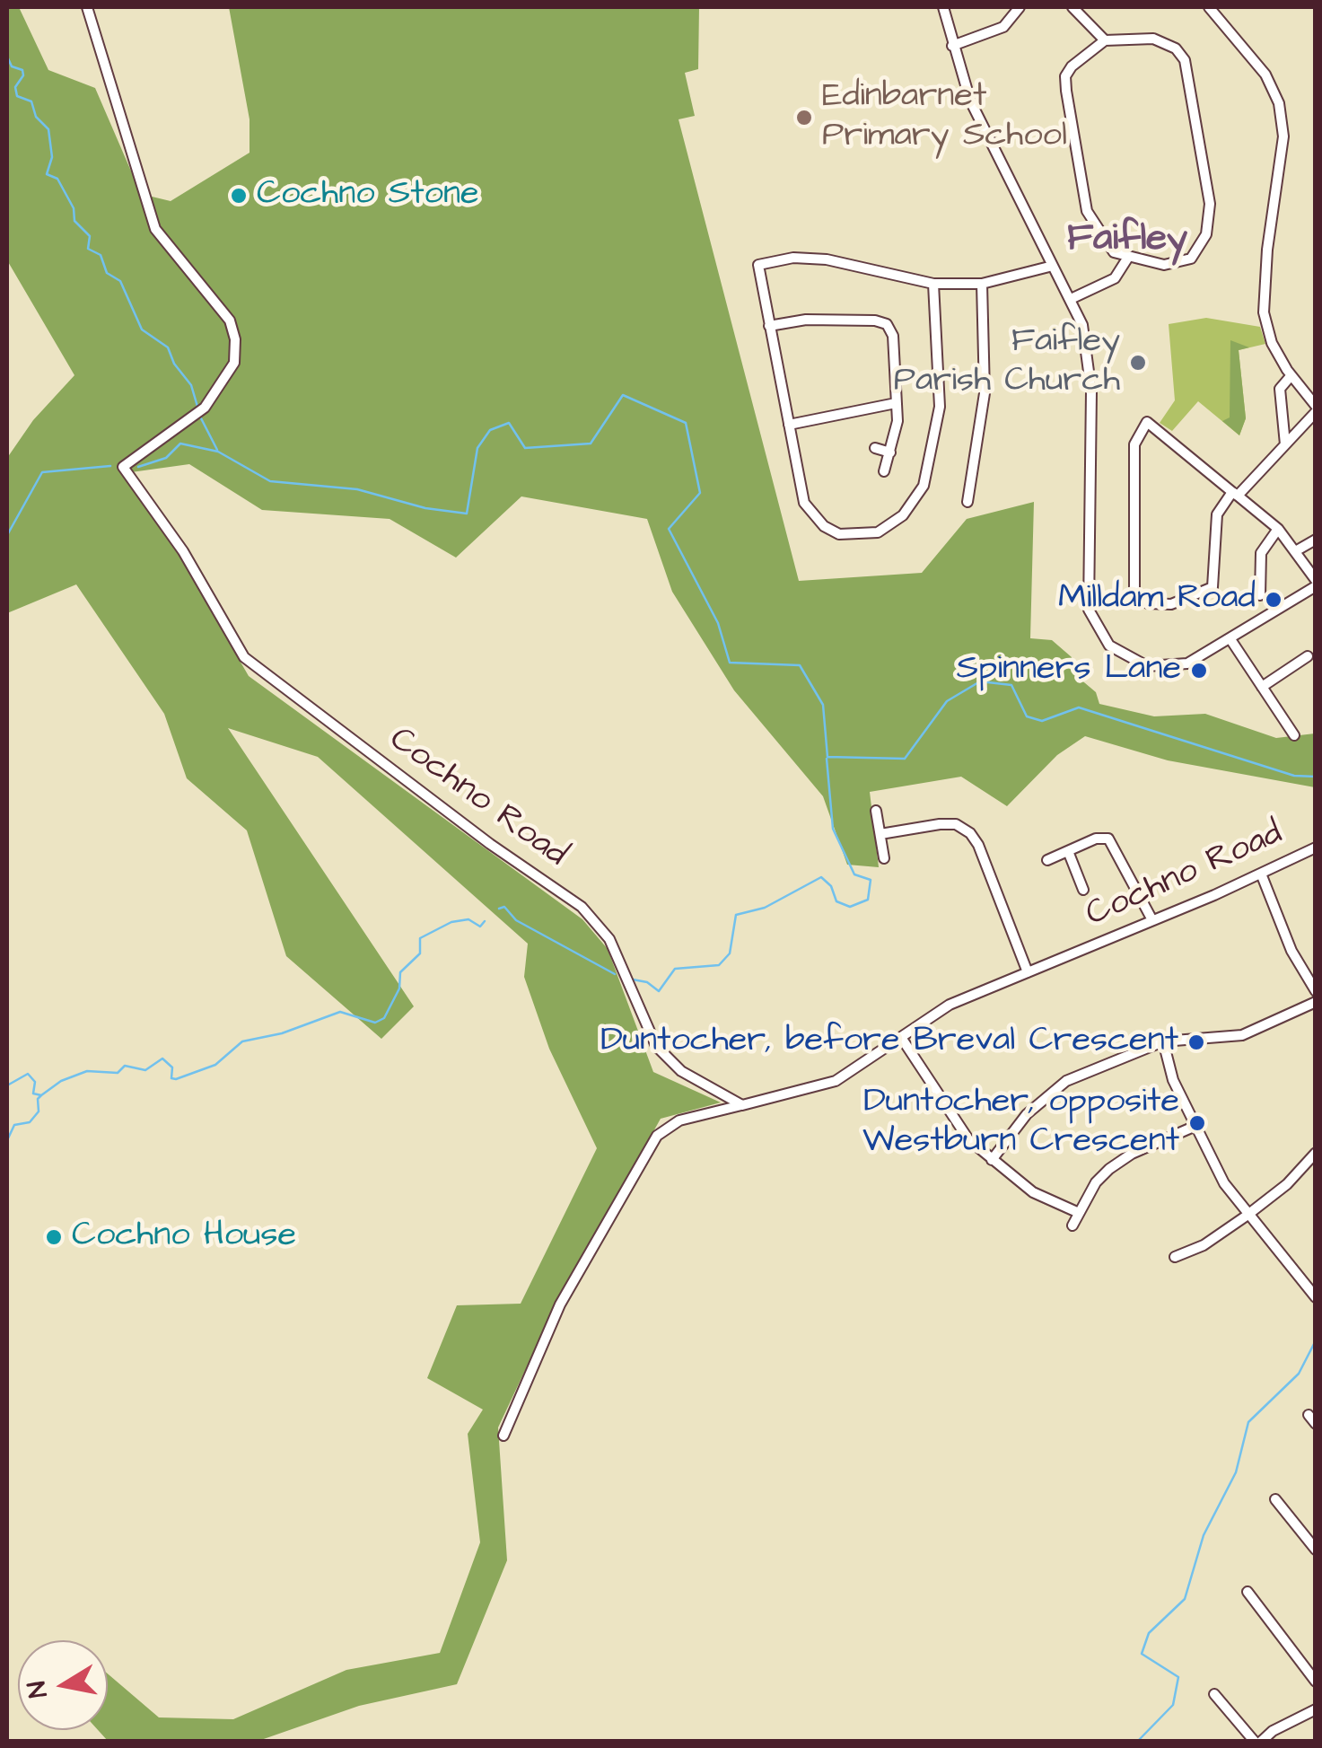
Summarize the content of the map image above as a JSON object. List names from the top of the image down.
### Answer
{
  "streets": {
    "street": ["Cochno Road"]
  },
  "districts": ["Faifley"],
  "places": [
    "Edinbarnet Primary School",
    "Cochno Stone",
    "Faifley Parish Church",
    "Milldam Road",
    "Spinners Lane",
    "Duntocher, before Breval Crescent",
    "Duntocher, opposite Westburn Crescent",
    "Cochno House"
  ],
  "north": "left"
}
